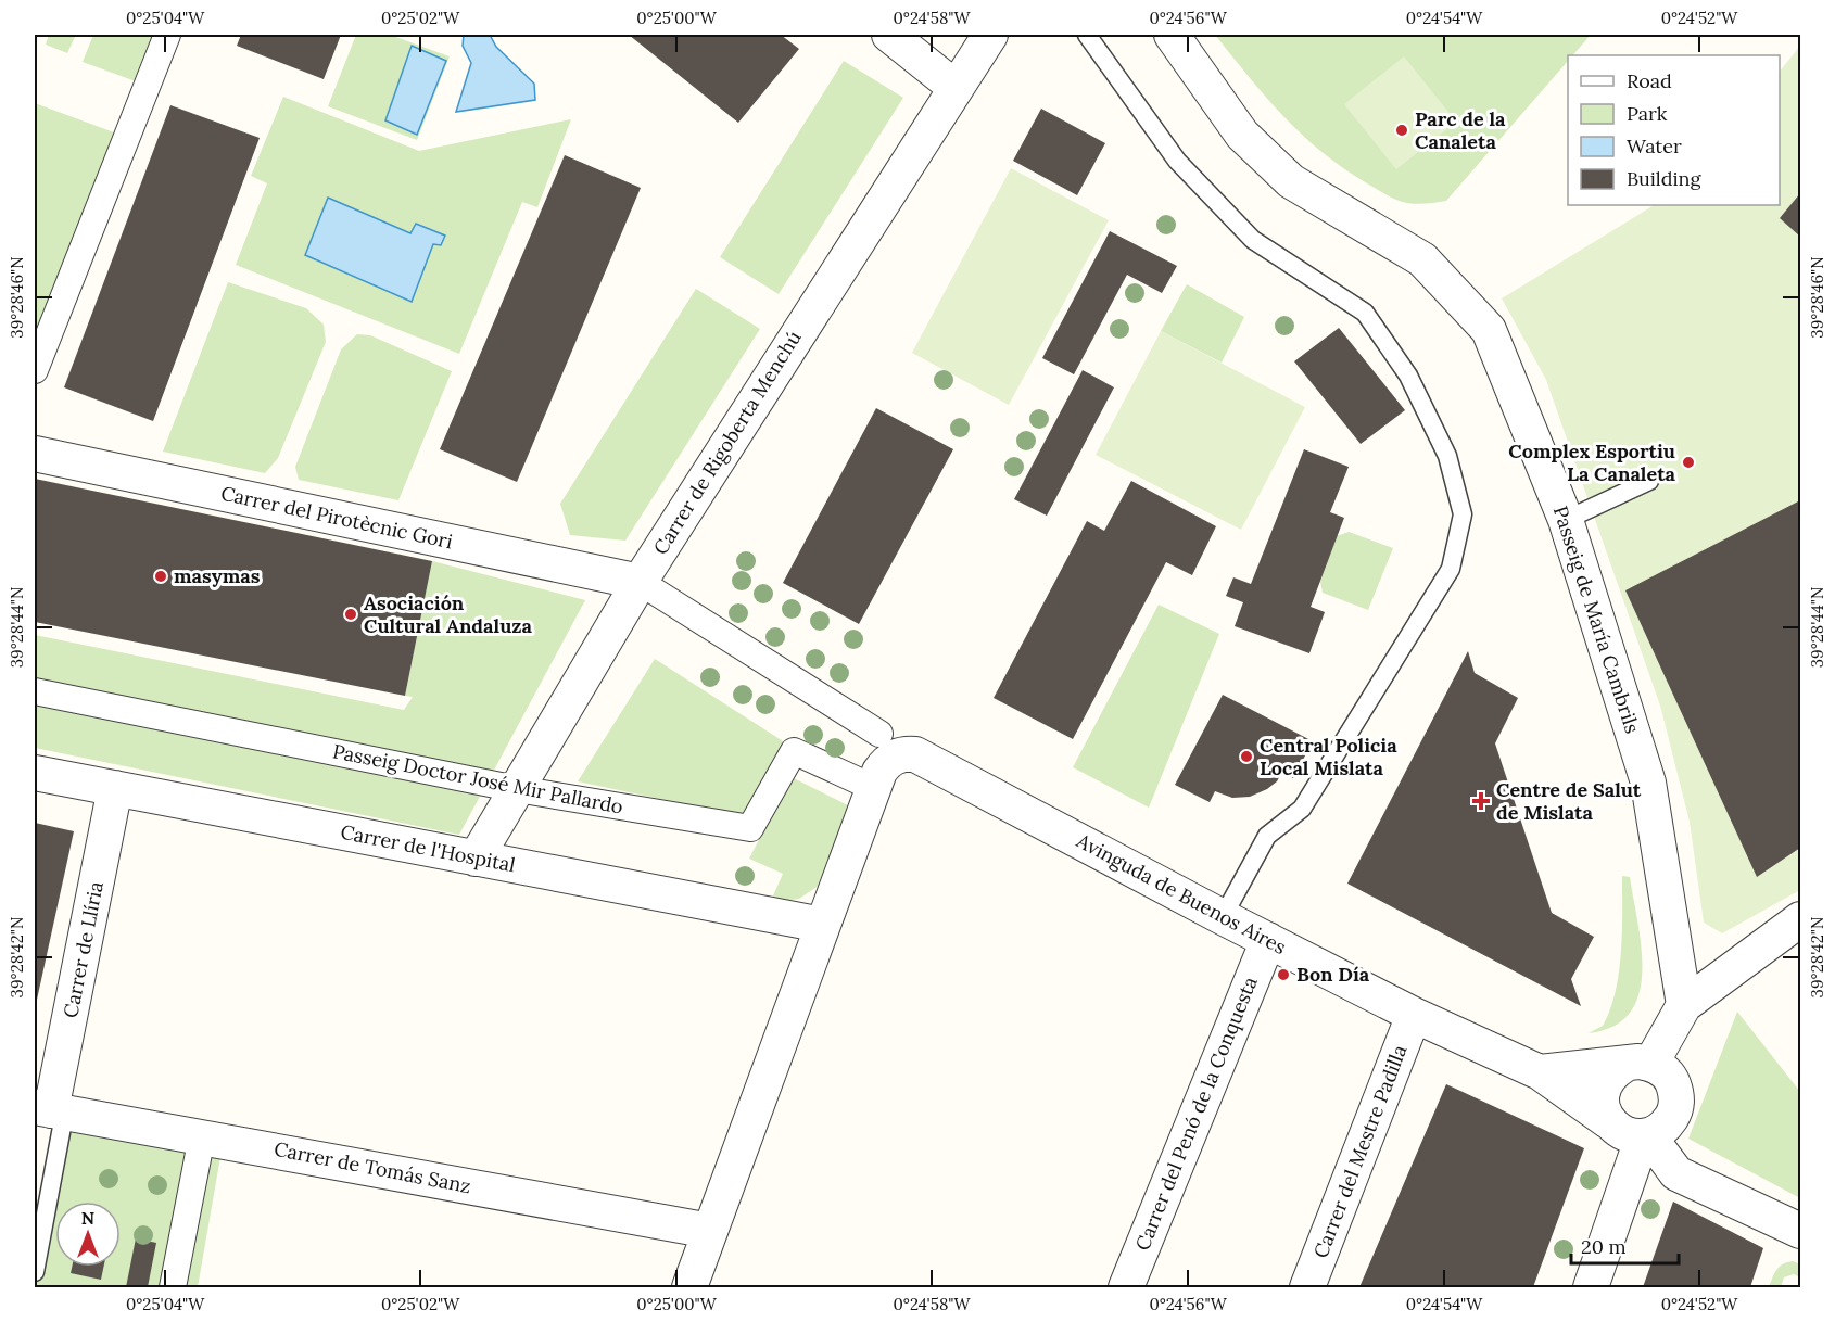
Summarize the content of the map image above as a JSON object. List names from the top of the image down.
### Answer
{
  "streets": {
    "street": [
      "Carrer de Rigoberta Menchú",
      "Carrer del Pirotècnic Gori",
      "Passeig de María Cambrils",
      "Passeig Doctor José Mir Pallardo",
      "Carrer de l'Hospital",
      "Avinguda de Buenos Aires",
      "Carrer de Llíria",
      "Carrer del Penó de la Conquesta",
      "Carrer del Mestre Padilla",
      "Carrer de Tomás Sanz"
    ]
  },
  "crossings": [
    ["Carrer de Rigoberta Menchú", "Carrer del Pirotècnic Gori"],
    ["Carrer de Rigoberta Menchú", "Passeig Doctor José Mir Pallardo"],
    ["Carrer de Rigoberta Menchú", "Carrer de l'Hospital"],
    ["Carrer de Rigoberta Menchú", "Avinguda de Buenos Aires"],
    ["Carrer del Pirotècnic Gori", "Avinguda de Buenos Aires"],
    ["Carrer de l'Hospital", "Carrer de Llíria"],
    ["Avinguda de Buenos Aires", "Carrer del Penó de la Conquesta"],
    ["Avinguda de Buenos Aires", "Carrer del Mestre Padilla"],
    ["Carrer de Llíria", "Carrer de Tomás Sanz"]
  ],
  "places": {
    "other": [
      "Parc de la Canaleta",
      "Complex Esportiu La Canaleta",
      "masymas",
      "Asociación Cultural Andaluza",
      "Central Policia Local Mislata",
      "Bon Día"
    ],
    "health": ["Centre de Salut de Mislata"]
  },
  "legend": [
    "Road",
    "Park",
    "Water",
    "Building"
  ],
  "scale_bar": "20 m",
  "north": "top",
  "coordinates": [
    "0°25'04\"W",
    "0°25'02\"W",
    "0°25'00\"W",
    "0°24'58\"W",
    "0°24'56\"W",
    "0°24'54\"W",
    "0°24'52\"W",
    "39°28'46\"N",
    "39°28'44\"N",
    "39°28'42\"N"
  ]
}
